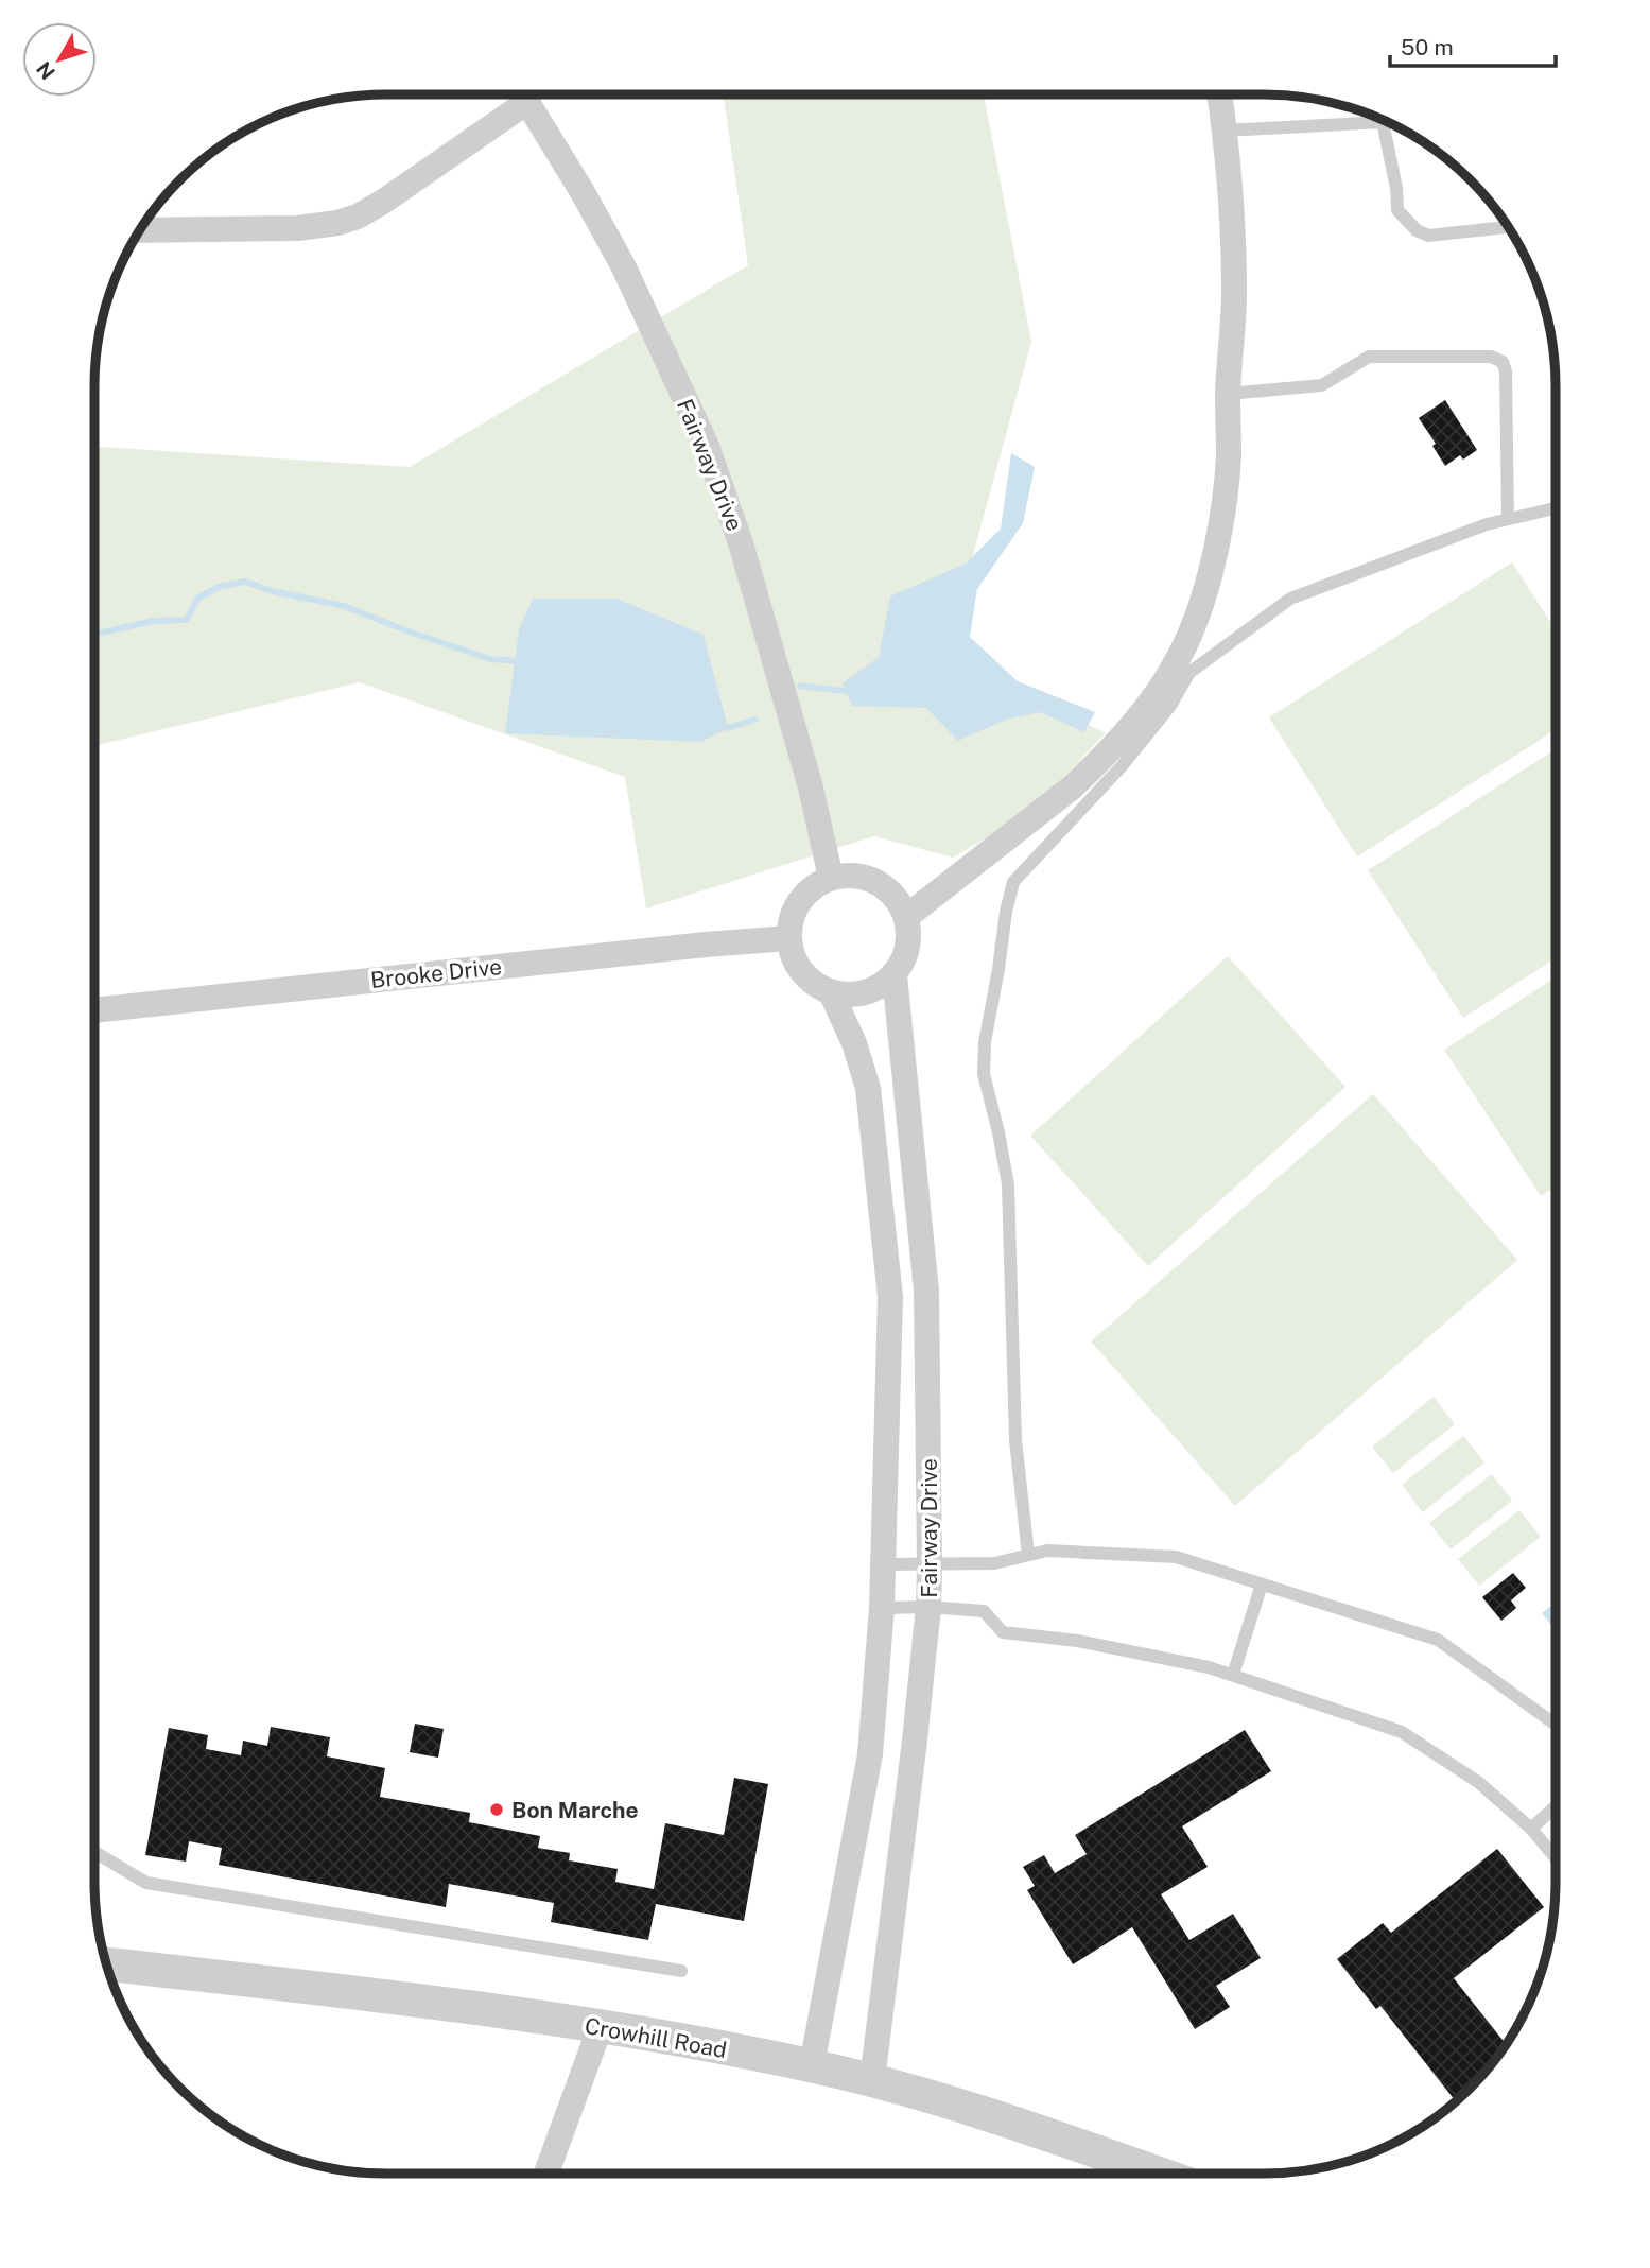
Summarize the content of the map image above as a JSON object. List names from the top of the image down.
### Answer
{
  "streets": {
    "street": ["Fairway Drive", "Brooke Drive", "Crowhill Road"]
  },
  "crossings": [
    ["Fairway Drive", "Brooke Drive"],
    ["Fairway Drive", "Crowhill Road"]
  ],
  "places": ["Bon Marche"],
  "scale_bar": "50 m",
  "north": "bottom left"
}
